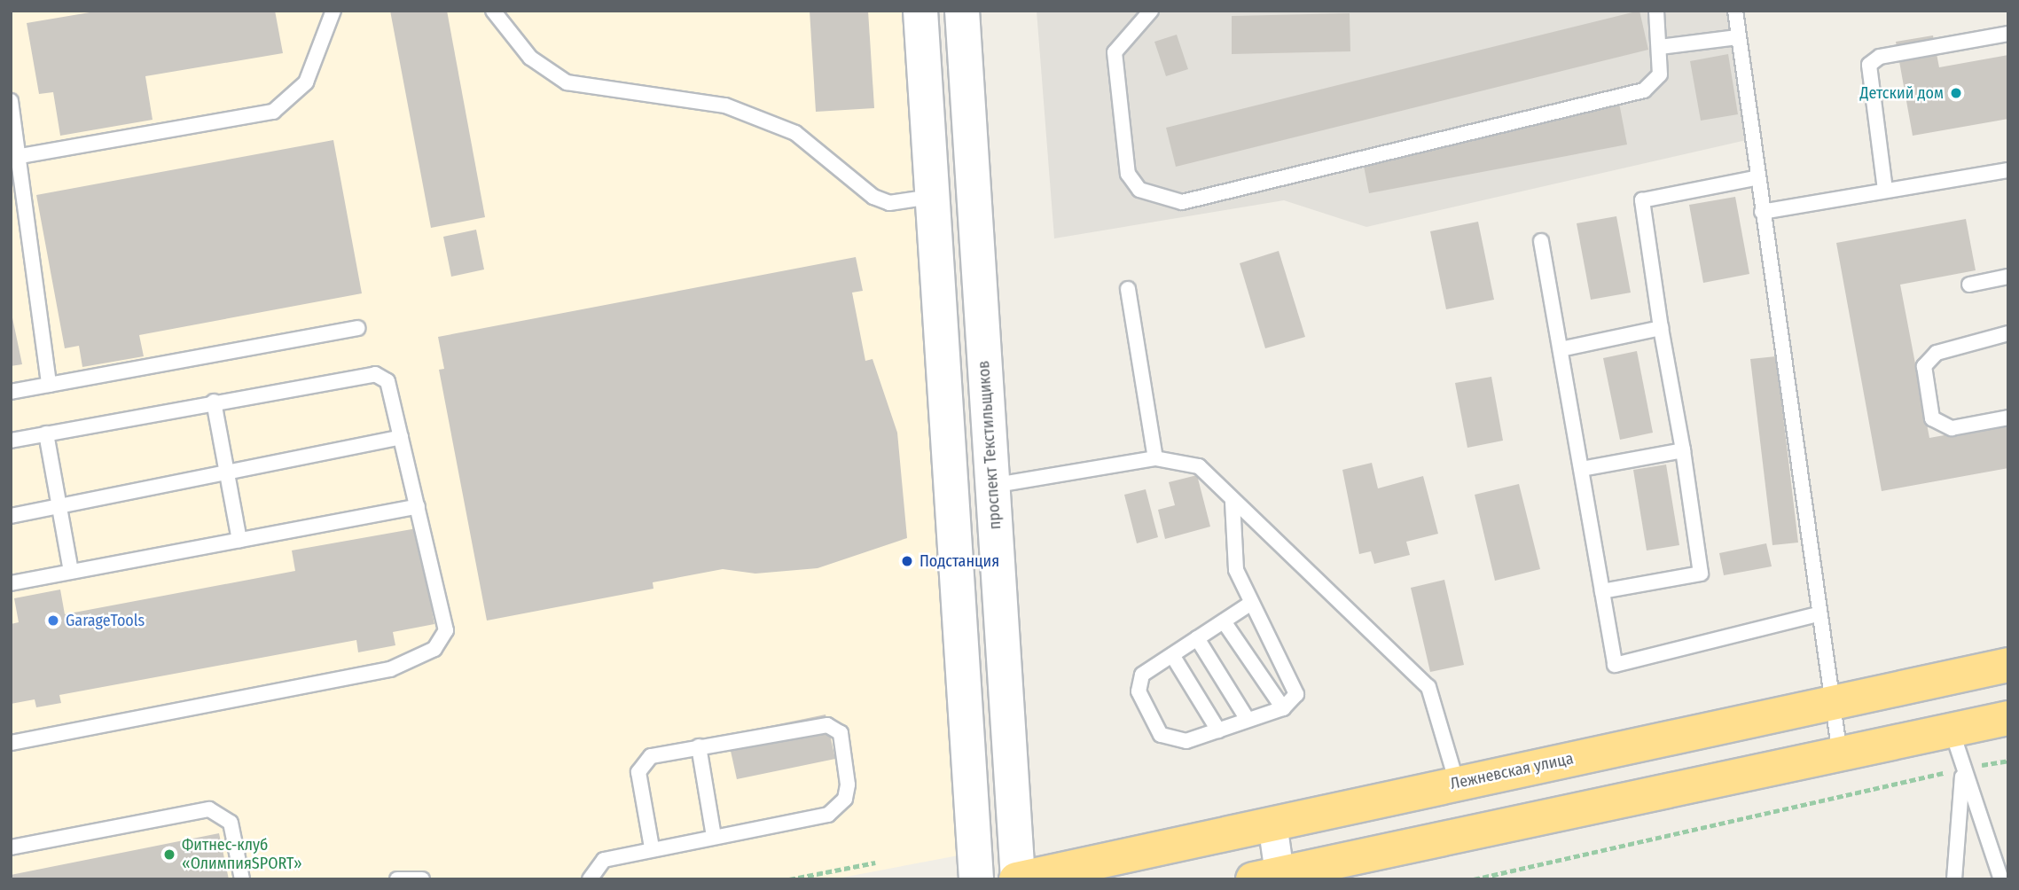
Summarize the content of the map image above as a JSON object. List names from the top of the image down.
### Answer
{
  "streets": {
    "highway": ["Лежневская улица"],
    "main road": ["проспект Текстильщиков"]
  },
  "crossings": [
    ["проспект Текстильщиков", "Лежневская улица"]
  ],
  "places": [
    "Детский дом",
    "Подстанция",
    "GarageTools",
    "Фитнес-клуб «ОлимпияSPORT»"
  ]
}
